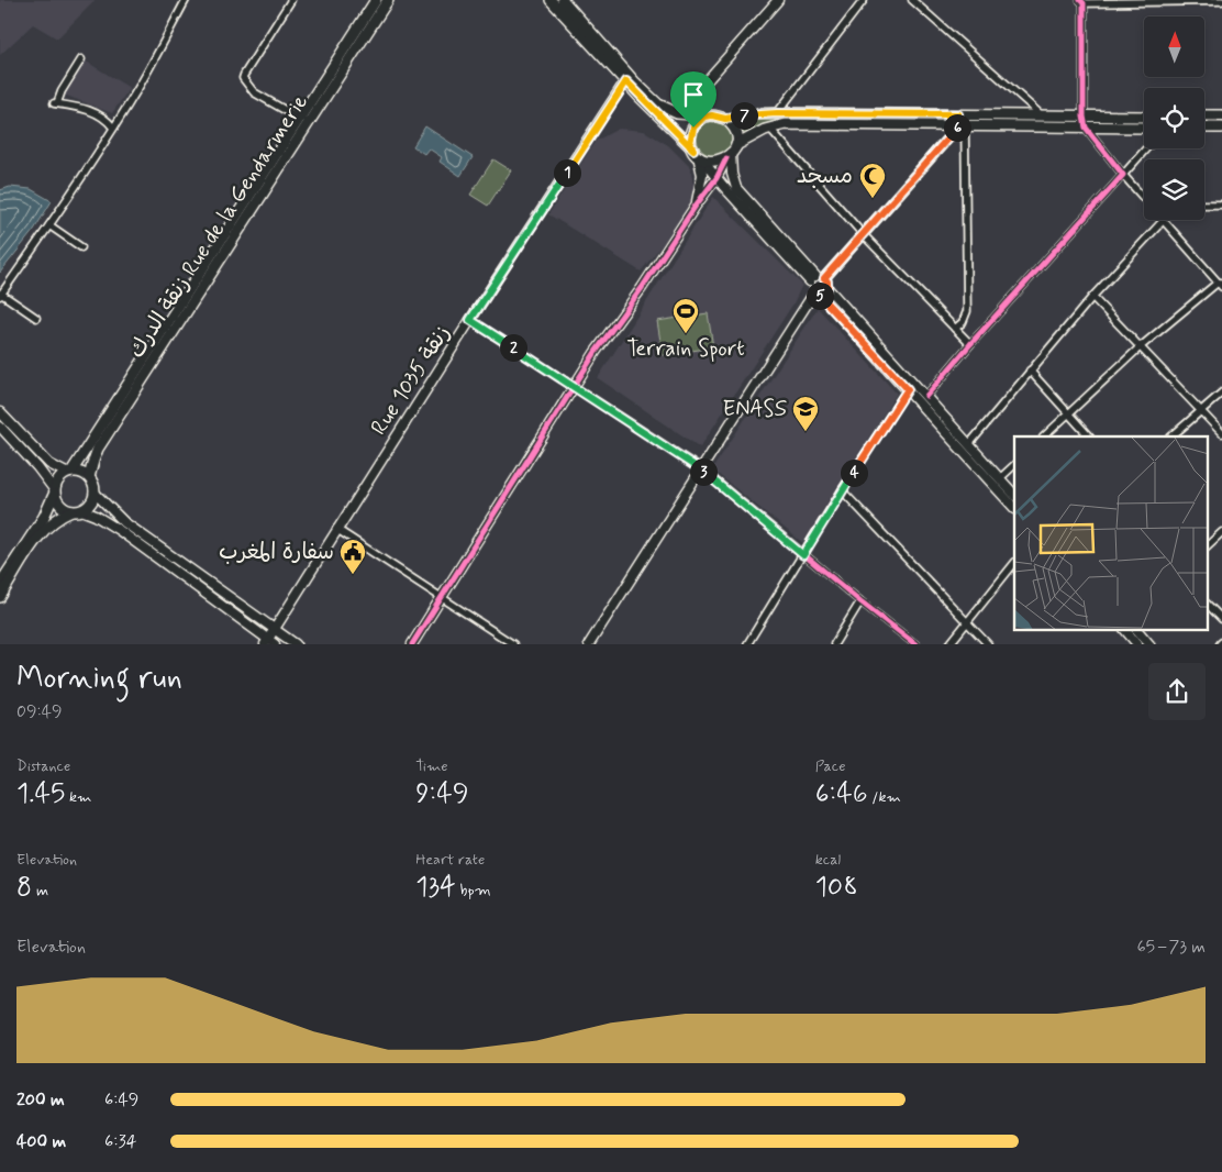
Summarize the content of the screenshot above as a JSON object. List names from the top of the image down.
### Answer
{
  "streets": {
    "main road": ["زنقة الدرك Rue de la Gendarmerie", "Rue 1035 زنقة"]
  },
  "places": {
    "mosque": ["مسجد"],
    "sports": ["Terrain Sport"],
    "school or university": ["ENASS"],
    "public building": ["سفارة المغرب"]
  },
  "north": "top",
  "page": {
    "pins": [
      "7",
      "6",
      "1",
      "5",
      "2",
      "3",
      "4"
    ],
    "heading": ["Morning run", "09:49"],
    "stats": [
      ["Distance", "1.45 km"],
      ["Time", "9:49"],
      ["Pace", "6:46 /km"],
      ["Elevation", "8 m"],
      ["Heart rate", "134 bpm"],
      ["kcal", "108"]
    ],
    "chart": ["Elevation", "65–73 m"],
    "list": [
      {
        "name": "200 m",
        "note": "6:49"
      },
      {
        "name": "400 m",
        "note": "6:34"
      }
    ]
  }
}
